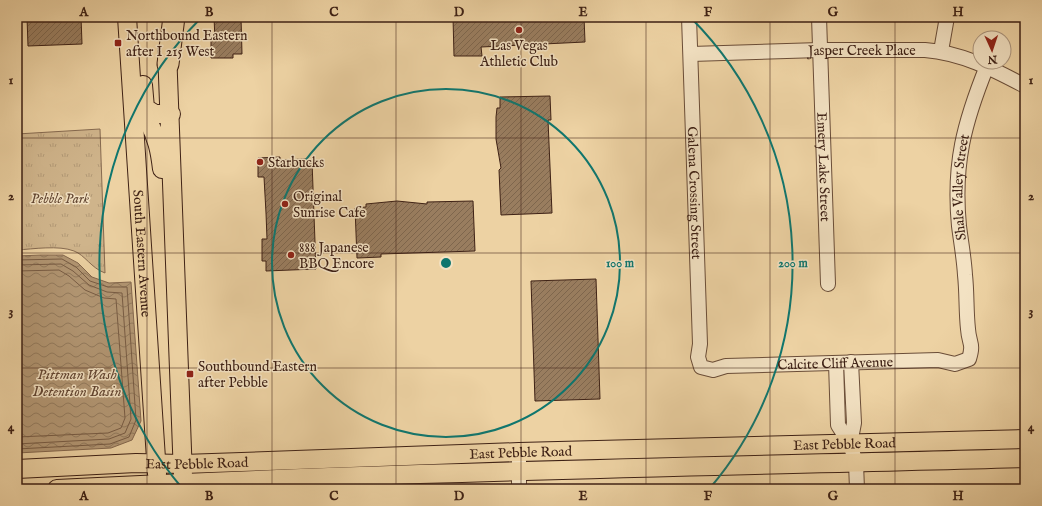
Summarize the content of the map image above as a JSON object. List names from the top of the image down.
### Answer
{
  "streets": {
    "main road": ["South Eastern Avenue", "East Pebble Road"],
    "street": [
      "Jasper Creek Place",
      "Emery Lake Street",
      "Shale Valley Street",
      "Galena Crossing Street",
      "Calcite Cliff Avenue"
    ]
  },
  "crossings": [
    ["Jasper Creek Place", "Emery Lake Street"],
    ["Jasper Creek Place", "Galena Crossing Street"],
    ["Shale Valley Street", "Calcite Cliff Avenue"],
    ["Galena Crossing Street", "Calcite Cliff Avenue"],
    ["South Eastern Avenue", "East Pebble Road"]
  ],
  "water": ["Pittman Wash Detention Basin"],
  "parks": ["Pebble Park"],
  "places": {
    "other": [
      "Las Vegas Athletic Club",
      "Starbucks",
      "Original Sunrise Cafe",
      "888 Japanese BBQ Encore"
    ],
    "transit": ["Northbound Eastern after I 215 West", "Southbound Eastern after Pebble"]
  },
  "north": "bottom",
  "grid": {
    "columns": [
      "A",
      "B",
      "C",
      "D",
      "E",
      "F",
      "G",
      "H"
    ],
    "rows": [
      "1",
      "2",
      "3",
      "4"
    ]
  },
  "rings": ["100 m", "200 m"]
}
